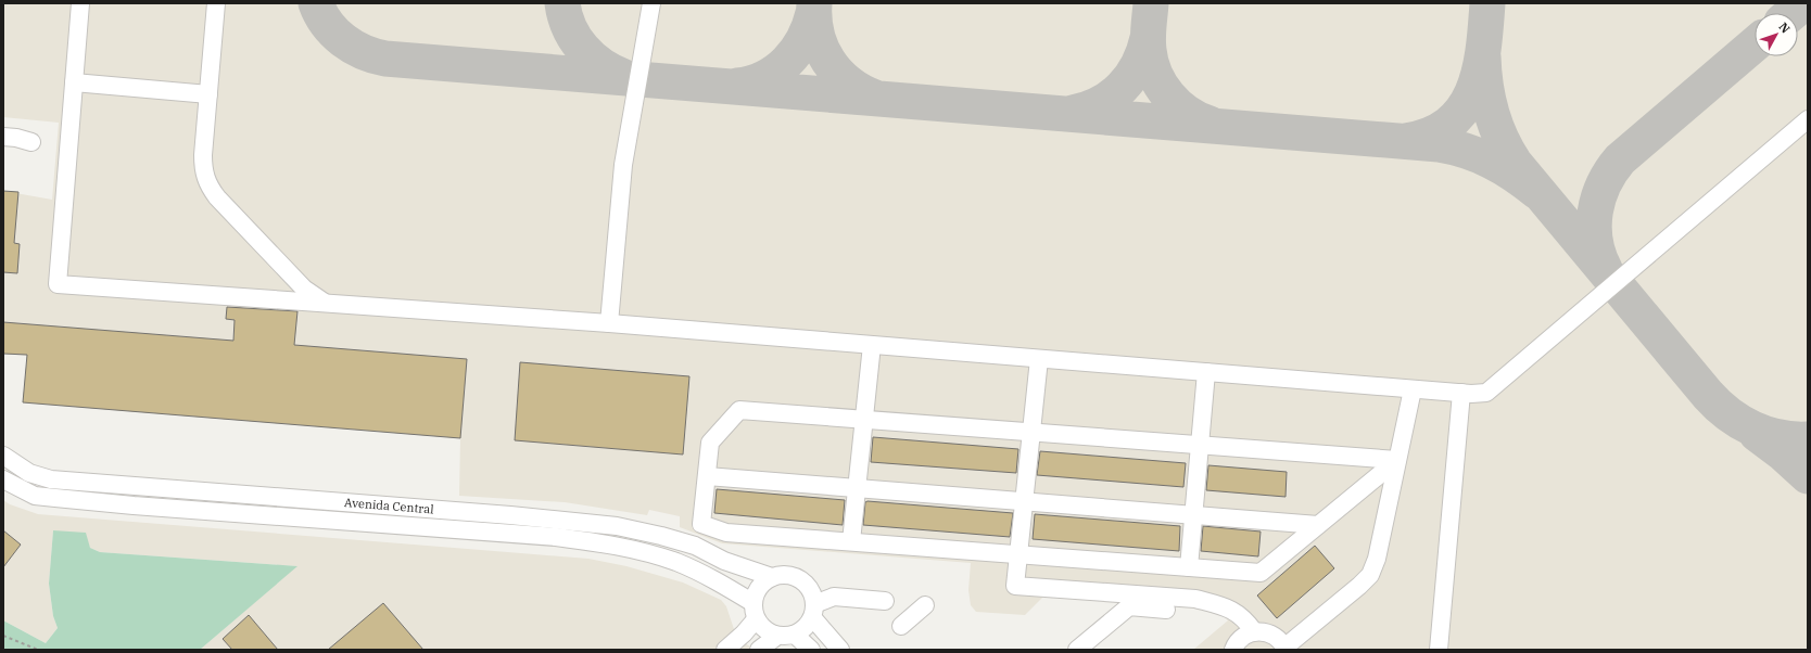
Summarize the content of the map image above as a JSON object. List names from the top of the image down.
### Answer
{
  "streets": {
    "street": ["Avenida Central"]
  },
  "north": "top right"
}
